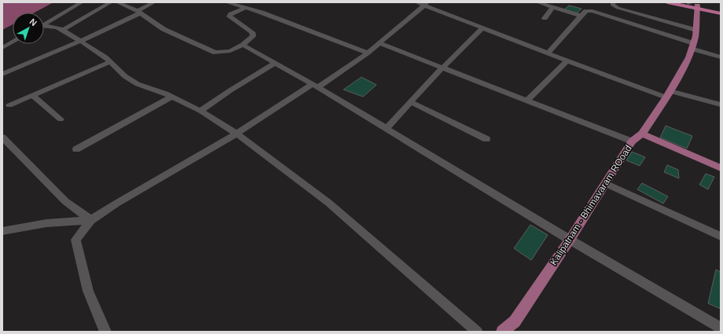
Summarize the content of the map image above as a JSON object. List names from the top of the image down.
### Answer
{
  "streets": {
    "main road": ["Kalipatnam - Bhimavaram ROoad"]
  },
  "north": "top right"
}
